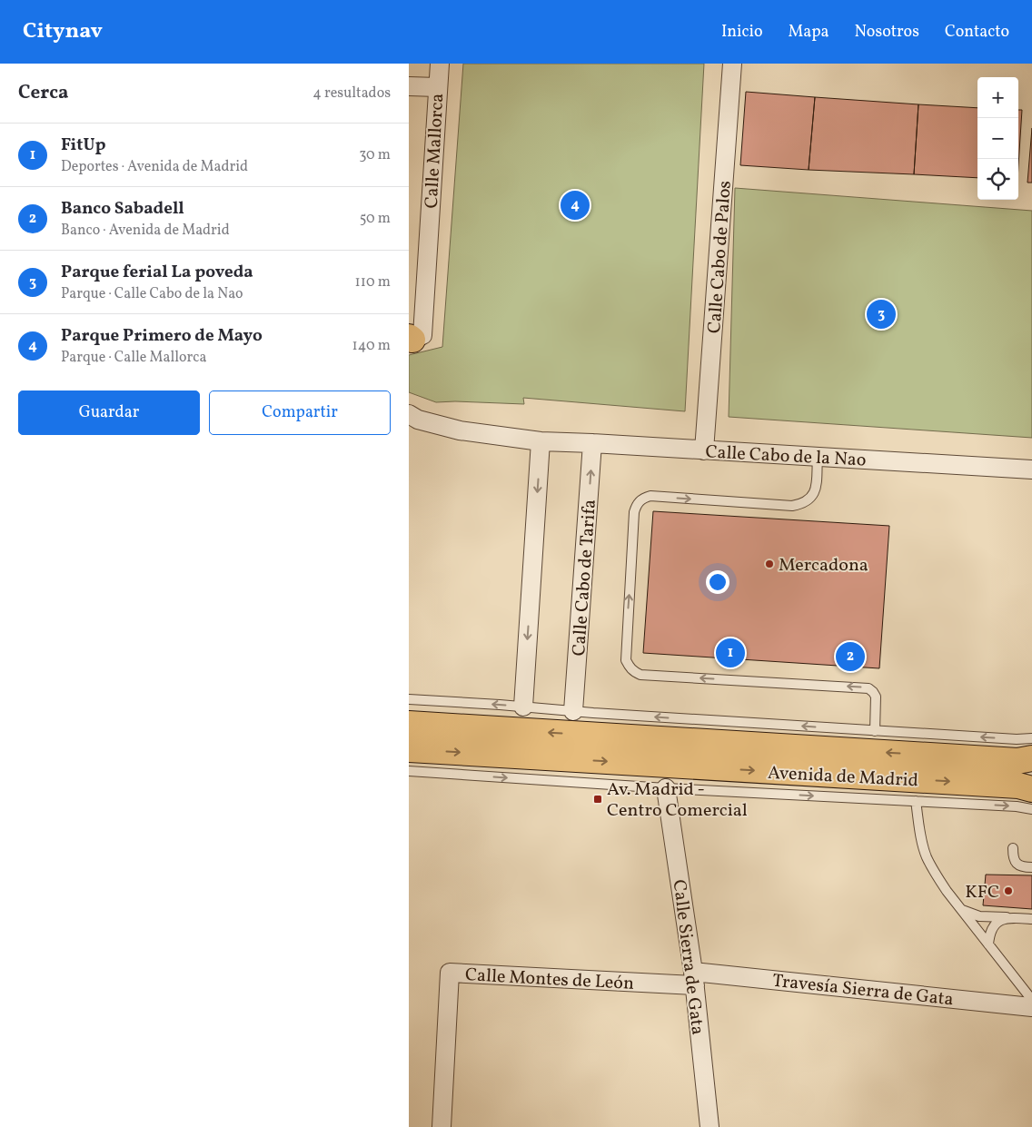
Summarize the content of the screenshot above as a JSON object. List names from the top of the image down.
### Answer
{
  "streets": {
    "highway": ["Avenida de Madrid"],
    "street": [
      "Calle Mallorca",
      "Calle Cabo de Palos",
      "Calle Cabo de la Nao",
      "Calle Cabo de Tarifa",
      "Calle Sierra de Gata",
      "Calle Montes de León",
      "Travesía Sierra de Gata"
    ]
  },
  "crossings": [
    ["Calle Cabo de Palos", "Calle Cabo de la Nao"],
    ["Calle Cabo de la Nao", "Calle Cabo de Tarifa"],
    ["Calle Sierra de Gata", "Calle Montes de León"],
    ["Calle Sierra de Gata", "Travesía Sierra de Gata"],
    ["Calle Montes de León", "Travesía Sierra de Gata"]
  ],
  "places": {
    "other": ["Mercadona", "KFC"],
    "transit": ["Av. Madrid - Centro Comercial"]
  },
  "page": {
    "header": "Citynav",
    "nav": [
      "Inicio",
      "Mapa",
      "Nosotros",
      "Contacto"
    ],
    "heading": ["Cerca", "4 resultados"],
    "map_buttons": ["+", "−"],
    "list": [
      {
        "mark": "1",
        "name": "FitUp",
        "note": "Deportes · Avenida de Madrid",
        "value": "30 m"
      },
      {
        "mark": "2",
        "name": "Banco Sabadell",
        "note": "Banco · Avenida de Madrid",
        "value": "50 m"
      },
      {
        "mark": "3",
        "name": "Parque ferial La poveda",
        "note": "Parque · Calle Cabo de la Nao",
        "value": "110 m"
      },
      {
        "mark": "4",
        "name": "Parque Primero de Mayo",
        "note": "Parque · Calle Mallorca",
        "value": "140 m"
      }
    ],
    "pins": [
      "4",
      "3",
      "1",
      "2"
    ],
    "buttons": ["Guardar", "Compartir"]
  }
}
